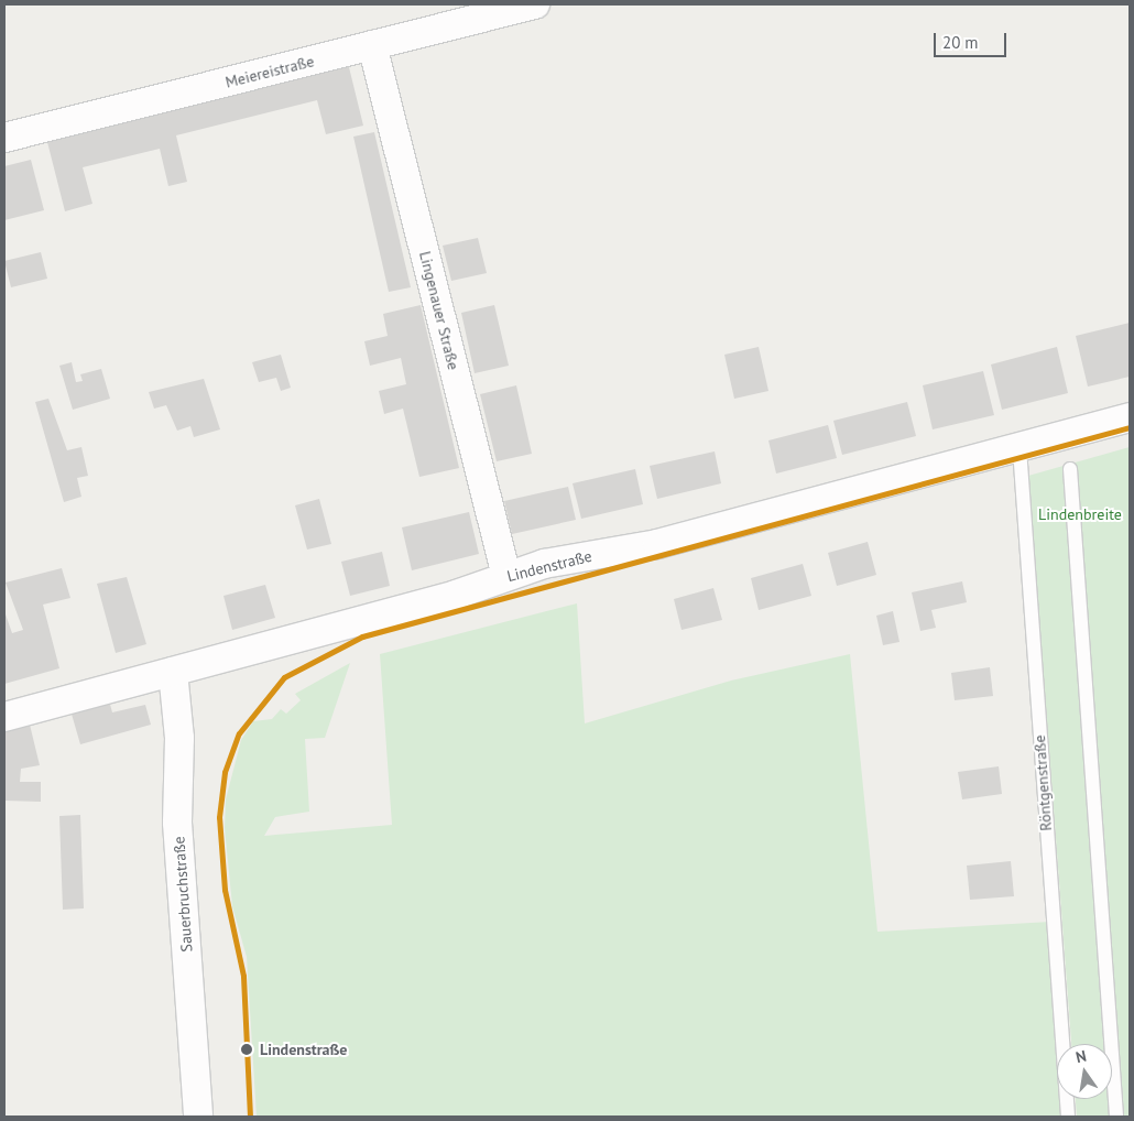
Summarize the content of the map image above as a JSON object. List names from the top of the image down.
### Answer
{
  "streets": {
    "street": [
      "Meiereistraße",
      "Lingenauer Straße",
      "Lindenstraße",
      "Sauerbruchstraße"
    ],
    "lane": ["Röntgenstraße"]
  },
  "crossings": [
    ["Meiereistraße", "Lingenauer Straße"],
    ["Lingenauer Straße", "Lindenstraße"],
    ["Lindenstraße", "Röntgenstraße"],
    ["Lindenstraße", "Sauerbruchstraße"]
  ],
  "parks": ["Lindenbreite"],
  "places": ["Lindenstraße"],
  "scale_bar": "20 m",
  "north": "top"
}
